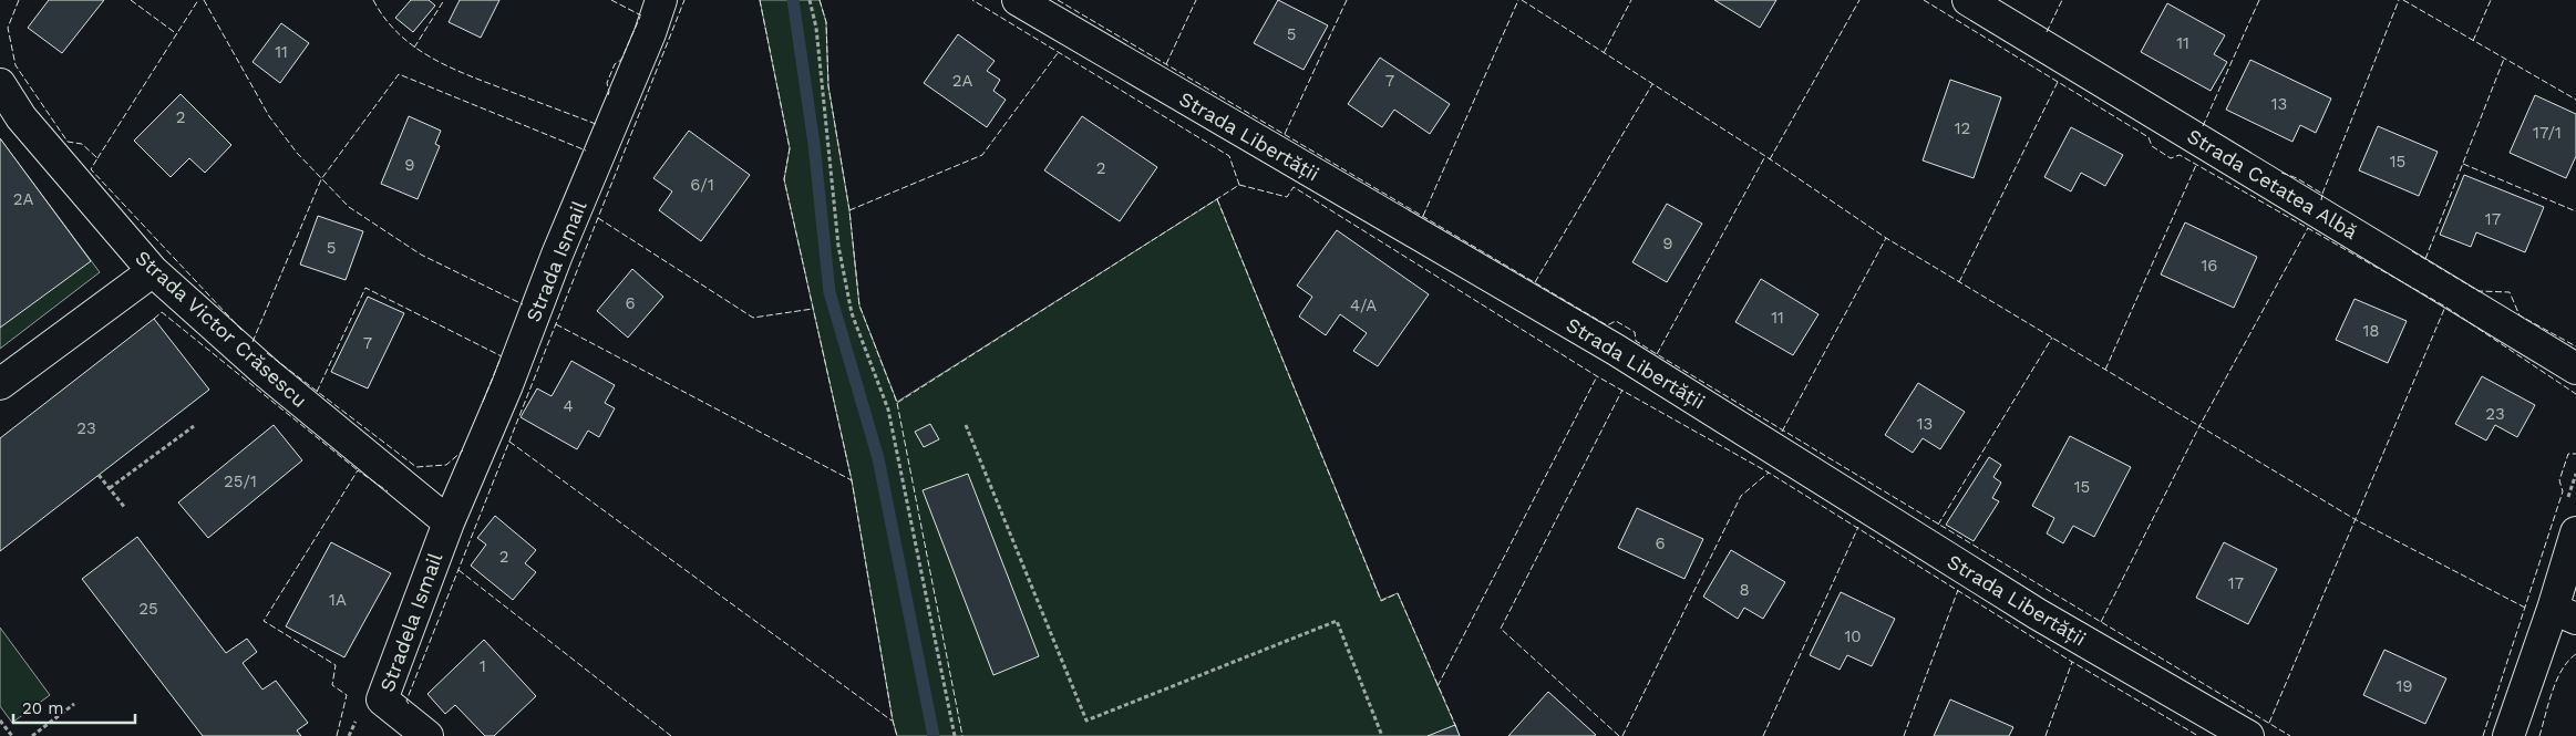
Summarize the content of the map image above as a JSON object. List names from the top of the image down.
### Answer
{
  "streets": {
    "street": [
      "Strada Libertății",
      "Strada Cetatea Albă",
      "Strada Ismail",
      "Strada Victor Crăsescu",
      "Stradela Ismail"
    ]
  },
  "crossings": [
    ["Strada Ismail", "Strada Victor Crăsescu"],
    ["Strada Ismail", "Stradela Ismail"],
    ["Strada Victor Crăsescu", "Stradela Ismail"]
  ],
  "house_numbers": [
    "5",
    "11",
    "11",
    "2A",
    "7",
    "13",
    "2",
    "12",
    "17/1",
    "15",
    "9",
    "2",
    "6/1",
    "2A",
    "17",
    "9",
    "5",
    "16",
    "6",
    "4/A",
    "11",
    "18",
    "7",
    "4",
    "23",
    "13",
    "23",
    "25/1",
    "15",
    "6",
    "2",
    "17",
    "8",
    "1A",
    "25",
    "10",
    "1",
    "19"
  ],
  "scale_bar": "20 m"
}
